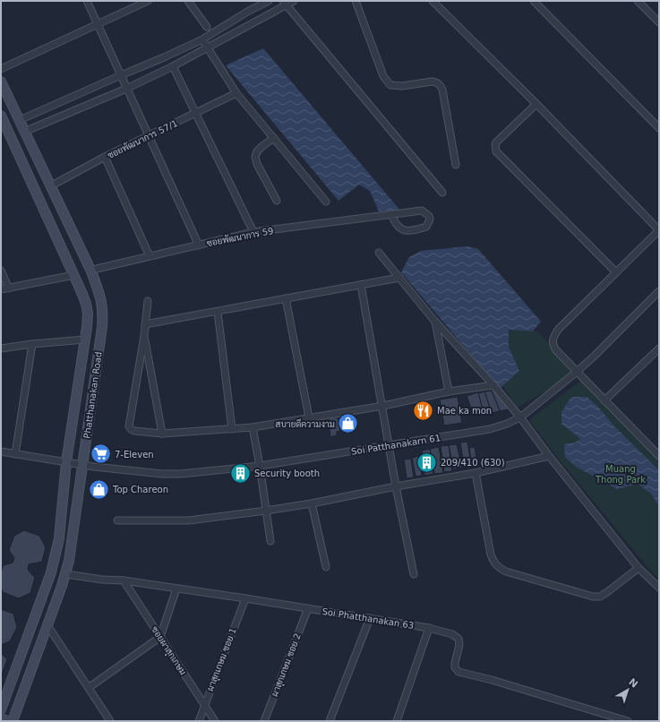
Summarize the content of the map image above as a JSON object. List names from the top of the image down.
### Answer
{
  "streets": {
    "main road": ["Phatthanakan Road"],
    "street": [
      "ซอยพัฒนาการ 57/1",
      "ซอยพัฒนาการ 59",
      "Soi Patthanakarn 61",
      "Soi Phatthanakan 63",
      "ซอยผาสุกเกษม",
      "ผาสุกเกษม ซอย 1",
      "ผาสุกเกษม ซอย 2"
    ]
  },
  "crossings": [
    ["ซอยพัฒนาการ 57/1", "Phatthanakan Road"],
    ["ซอยพัฒนาการ 59", "Phatthanakan Road"],
    ["Phatthanakan Road", "Soi Patthanakarn 61"],
    ["Phatthanakan Road", "Soi Phatthanakan 63"],
    ["Soi Phatthanakan 63", "ซอยผาสุกเกษม"],
    ["Soi Phatthanakan 63", "ผาสุกเกษม ซอย 1"],
    ["Soi Phatthanakan 63", "ผาสุกเกษม ซอย 2"],
    ["ซอยผาสุกเกษม", "ผาสุกเกษม ซอย 1"]
  ],
  "parks": ["Muang Thong Park"],
  "places": {
    "restaurant": ["Mae ka mon"],
    "shop": ["สบายดีความงาม", "Top Chareon"],
    "supermarket": ["7-Eleven"],
    "building": ["209/410 (630)", "Security booth"]
  },
  "north": "top right"
}
